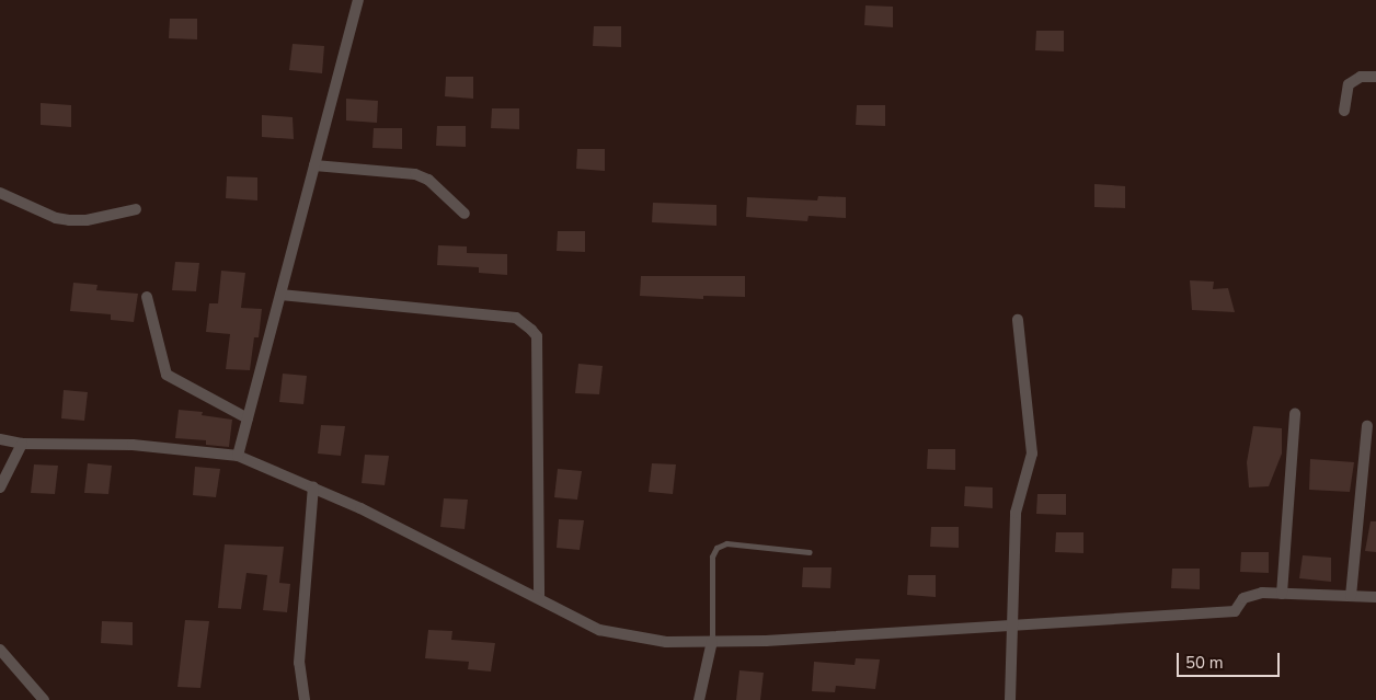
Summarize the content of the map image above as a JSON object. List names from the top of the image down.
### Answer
{
  "scale_bar": "50 m"
}
